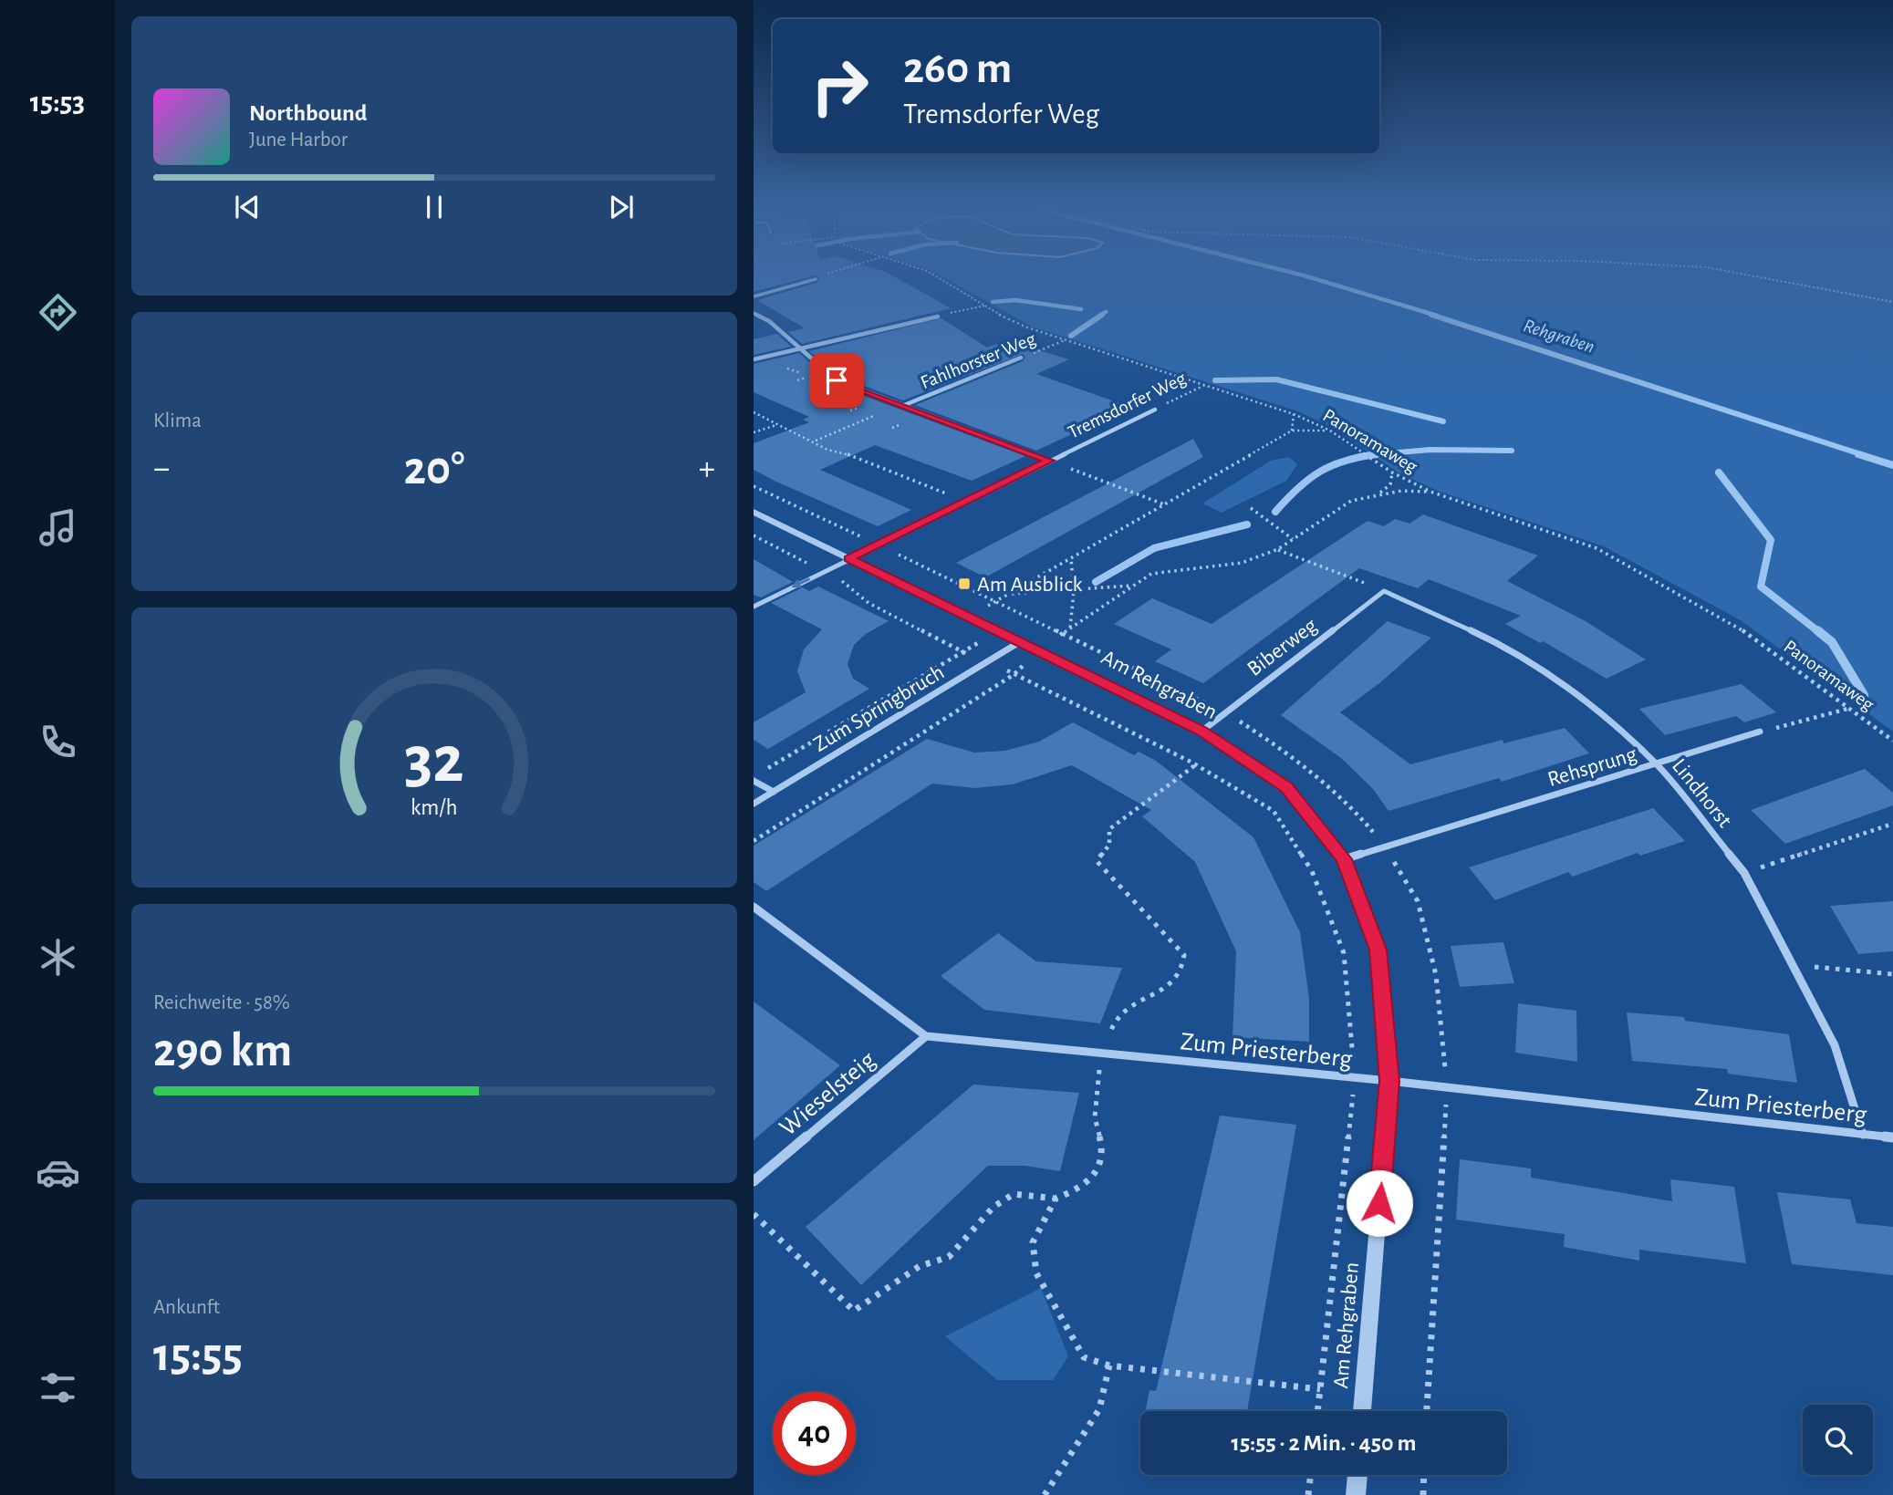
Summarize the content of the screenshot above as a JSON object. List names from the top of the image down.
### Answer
{
  "streets": {
    "street": [
      "Fahlhorster Weg",
      "Tremsdorfer Weg",
      "Biberweg",
      "Am Rehgraben",
      "Zum Springbruch",
      "Rehsprung",
      "Lindhorst",
      "Zum Priesterberg",
      "Wieselsteig"
    ],
    "path": ["Panoramaweg"]
  },
  "crossings": [
    ["Fahlhorster Weg", "Panoramaweg"],
    ["Tremsdorfer Weg", "Panoramaweg"],
    ["Tremsdorfer Weg", "Am Rehgraben"],
    ["Biberweg", "Am Rehgraben"],
    ["Biberweg", "Lindhorst"],
    ["Am Rehgraben", "Zum Springbruch"],
    ["Am Rehgraben", "Rehsprung"],
    ["Am Rehgraben", "Zum Priesterberg"],
    ["Rehsprung", "Lindhorst"],
    ["Lindhorst", "Zum Priesterberg"],
    ["Zum Priesterberg", "Wieselsteig"]
  ],
  "water": ["Rehgraben"],
  "places": {
    "transit": ["Am Ausblick"]
  },
  "page": {
    "tabs": "15:53",
    "turn": ["260 m", "Tremsdorfer Weg"],
    "song": ["Northbound", "June Harbor"],
    "tile": [
      "Klima",
      ["Reichweite · 58%", "290 km"],
      ["Ankunft", "15:55"]
    ],
    "heat": ["−", "20°", "+"],
    "limit": "40",
    "trip": "15:55 · 2 Min. · 450 m",
    "gauge": ["32", "km/h"]
  }
}
